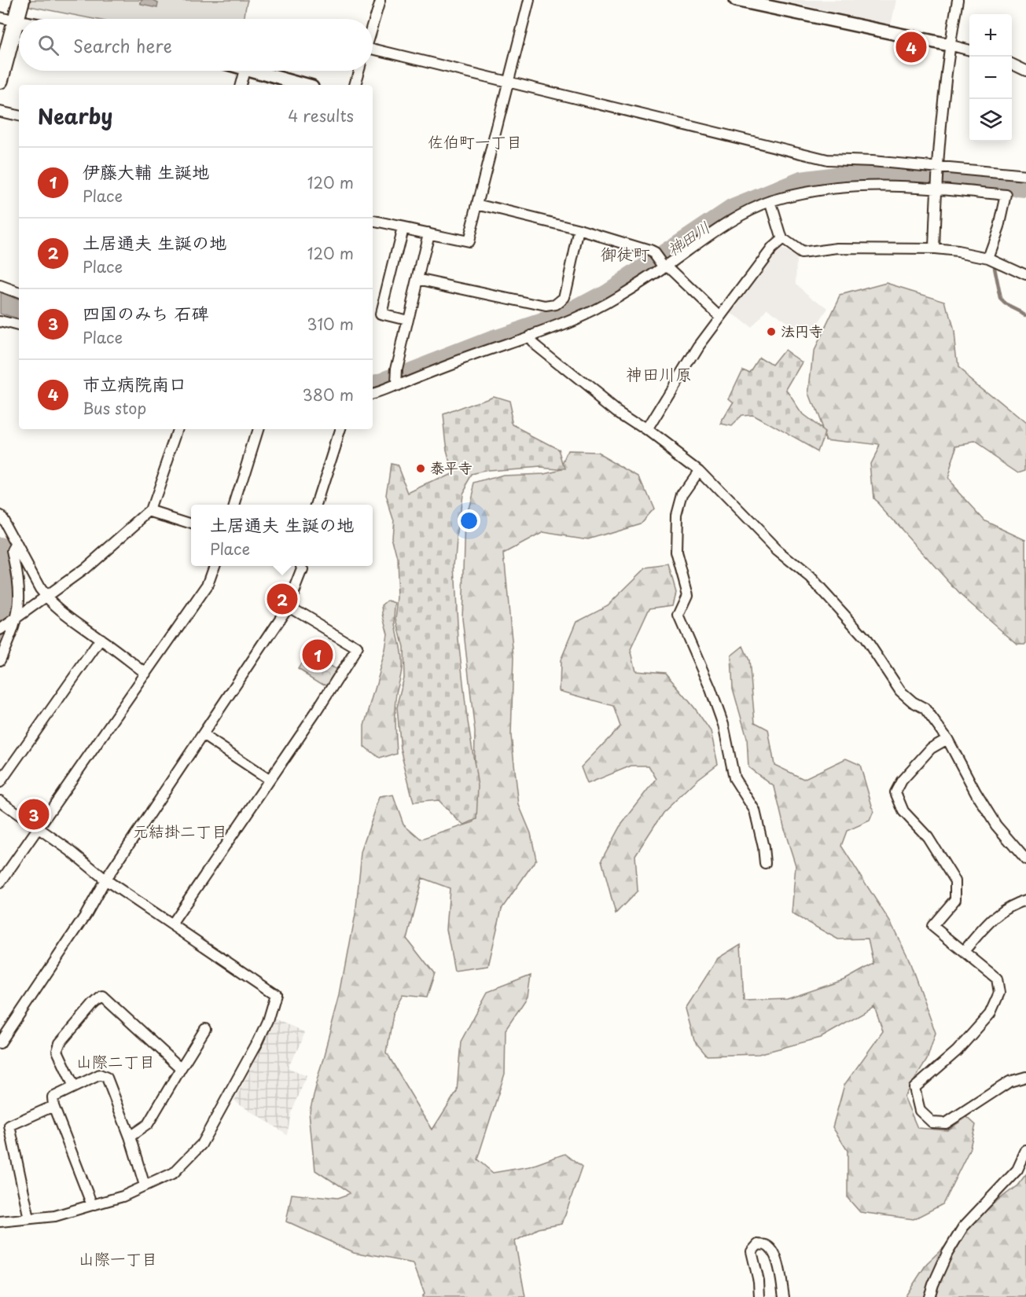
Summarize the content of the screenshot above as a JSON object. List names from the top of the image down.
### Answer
{
  "districts": [
    "佐伯町一丁目",
    "御徒町",
    "神田川原",
    "元結掛二丁目",
    "山際二丁目",
    "山際一丁目"
  ],
  "water": ["神田川"],
  "places": ["法円寺", "泰平寺"],
  "page": {
    "map_buttons": ["+", "−"],
    "search": "Search here",
    "pins": [
      "4",
      "2",
      "1",
      "3"
    ],
    "heading": ["Nearby", "4 results"],
    "list": [
      {
        "mark": "1",
        "name": "伊藤大輔 生誕地",
        "note": "Place",
        "value": "120 m"
      },
      {
        "mark": "2",
        "name": "土居通夫 生誕の地",
        "note": "Place",
        "value": "120 m"
      },
      {
        "mark": "3",
        "name": "四国のみち 石碑",
        "note": "Place",
        "value": "310 m"
      },
      {
        "mark": "4",
        "name": "市立病院南口",
        "note": "Bus stop",
        "value": "380 m"
      }
    ],
    "popup": ["土居通夫 生誕の地", "Place"]
  }
}
